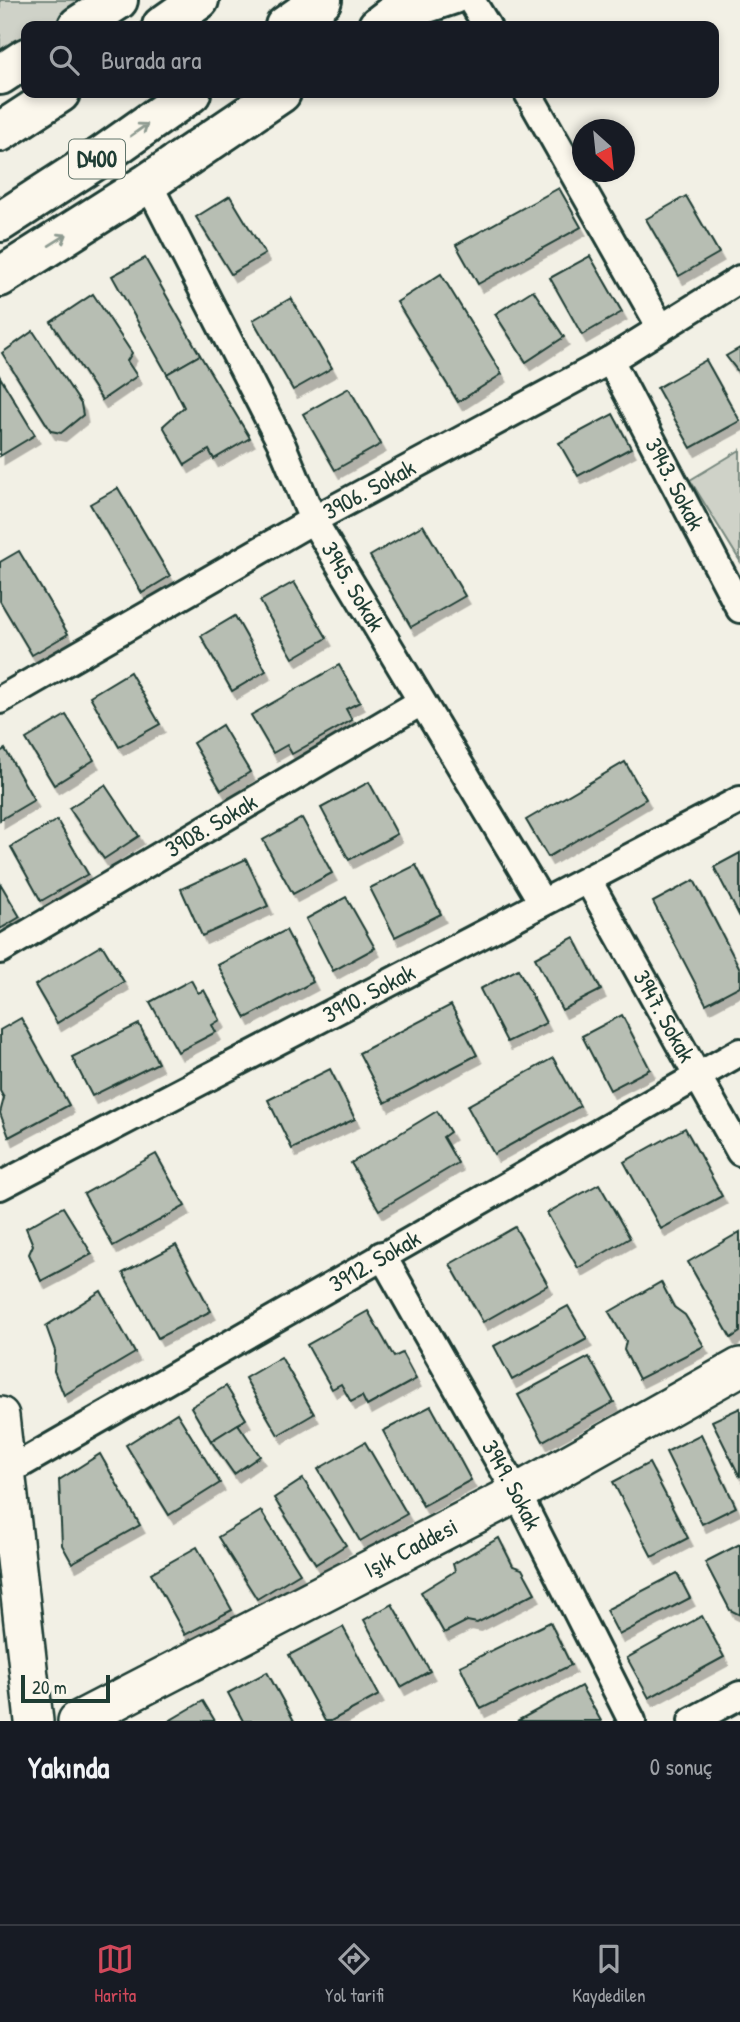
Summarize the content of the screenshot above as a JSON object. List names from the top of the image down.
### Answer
{
  "streets": {
    "highway": ["D400"],
    "street": [
      "3943. Sokak",
      "3906. Sokak",
      "3945. Sokak",
      "3908. Sokak",
      "3910. Sokak",
      "3947. Sokak",
      "3912. Sokak",
      "3949. Sokak",
      "Işık Caddesi"
    ]
  },
  "crossings": [
    ["3943. Sokak", "3906. Sokak"],
    ["3906. Sokak", "3945. Sokak"],
    ["3945. Sokak", "3908. Sokak"],
    ["3945. Sokak", "3910. Sokak"],
    ["3910. Sokak", "3947. Sokak"],
    ["3947. Sokak", "3912. Sokak"],
    ["3912. Sokak", "3949. Sokak"],
    ["3949. Sokak", "Işık Caddesi"]
  ],
  "scale_bar": "20 m",
  "north": "bottom right",
  "page": {
    "search": "Burada ara",
    "scale": "20 m",
    "heading": ["Yakında", "0 sonuç"],
    "nav": ["Harita", "Yol tarifi", "Kaydedilen"]
  }
}
